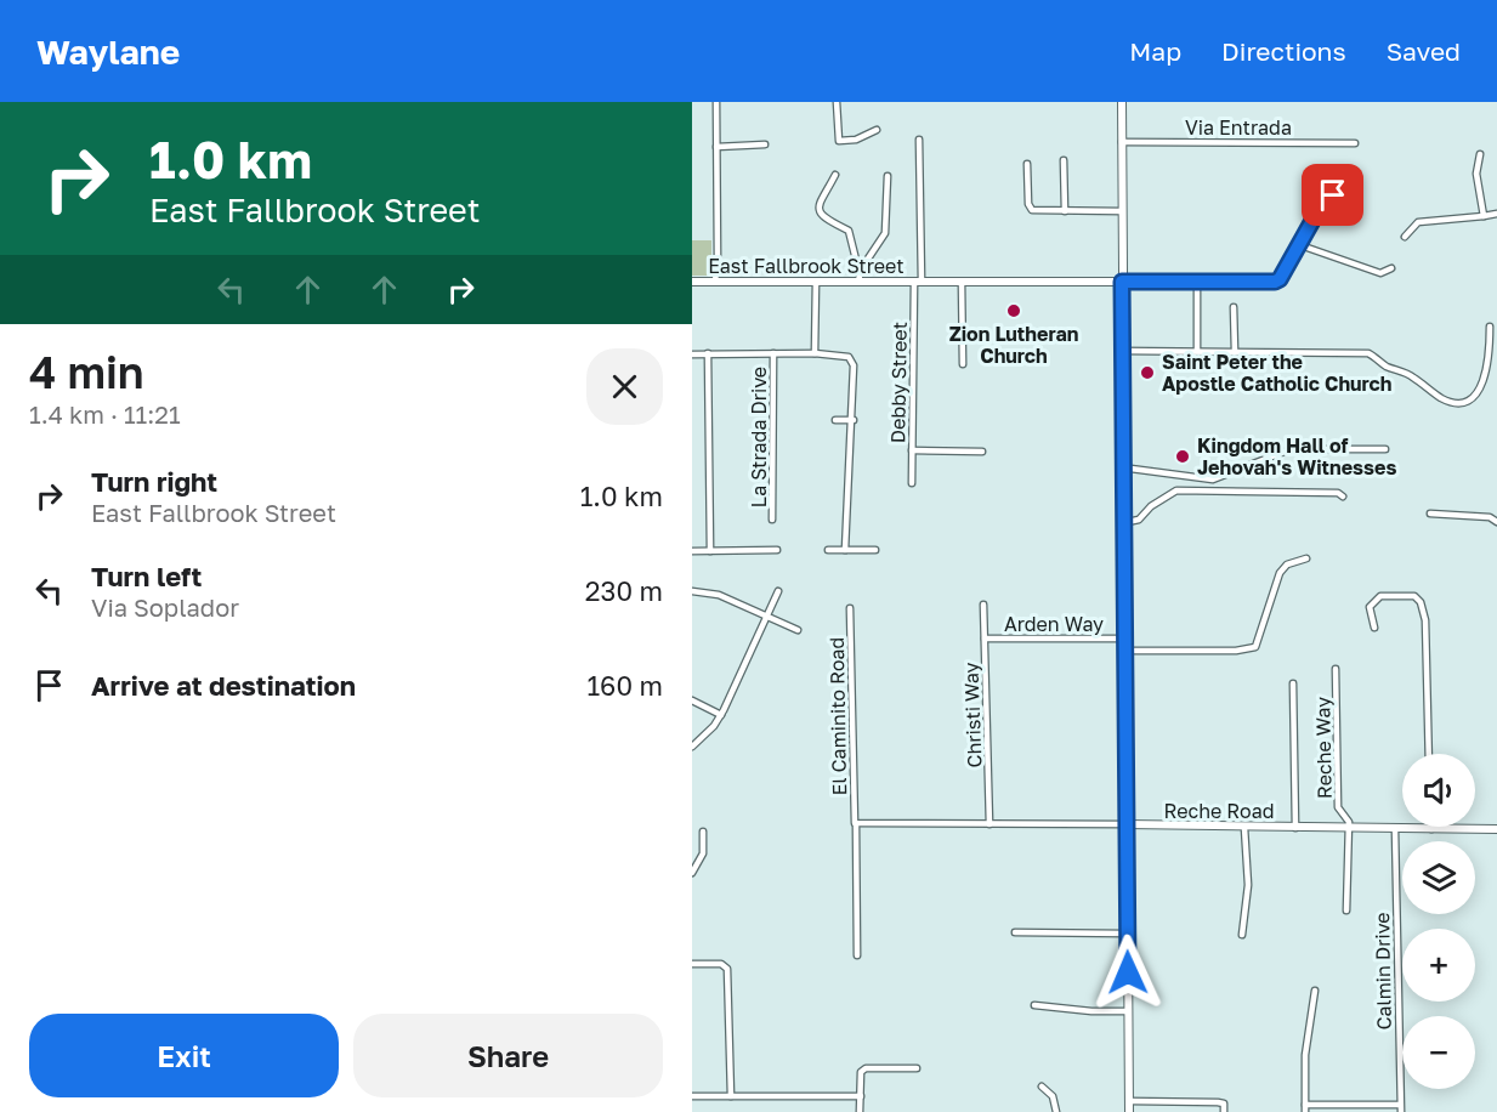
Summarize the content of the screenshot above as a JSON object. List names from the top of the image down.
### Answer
{
  "streets": {
    "main road": ["East Fallbrook Street", "Reche Road"],
    "street": [
      "Via Entrada",
      "Debby Street",
      "La Strada Drive",
      "Arden Way",
      "Christi Way",
      "El Caminito Road",
      "Reche Way",
      "Calmin Drive"
    ]
  },
  "crossings": [
    ["East Fallbrook Street", "Debby Street"],
    ["Arden Way", "Christi Way"],
    ["Christi Way", "Reche Road"],
    ["El Caminito Road", "Reche Road"],
    ["Reche Way", "Reche Road"],
    ["Reche Road", "Calmin Drive"]
  ],
  "places": ["Zion Lutheran Church", "Saint Peter the Apostle Catholic Church", "Kingdom Hall of Jehovah's Witnesses"],
  "page": {
    "header": "Waylane",
    "nav": ["Map", "Directions", "Saved"],
    "turn": ["1.0 km", "East Fallbrook Street"],
    "heading": ["4 min", "1.4 km · 11:21"],
    "list": [
      {
        "name": "Turn right",
        "note": "East Fallbrook Street",
        "value": "1.0 km"
      },
      {
        "name": "Turn left",
        "note": "Via Soplador",
        "value": "230 m"
      },
      {
        "name": "Arrive at destination",
        "value": "160 m"
      }
    ],
    "map_buttons": ["+", "−"],
    "buttons": ["Exit", "Share"]
  }
}
